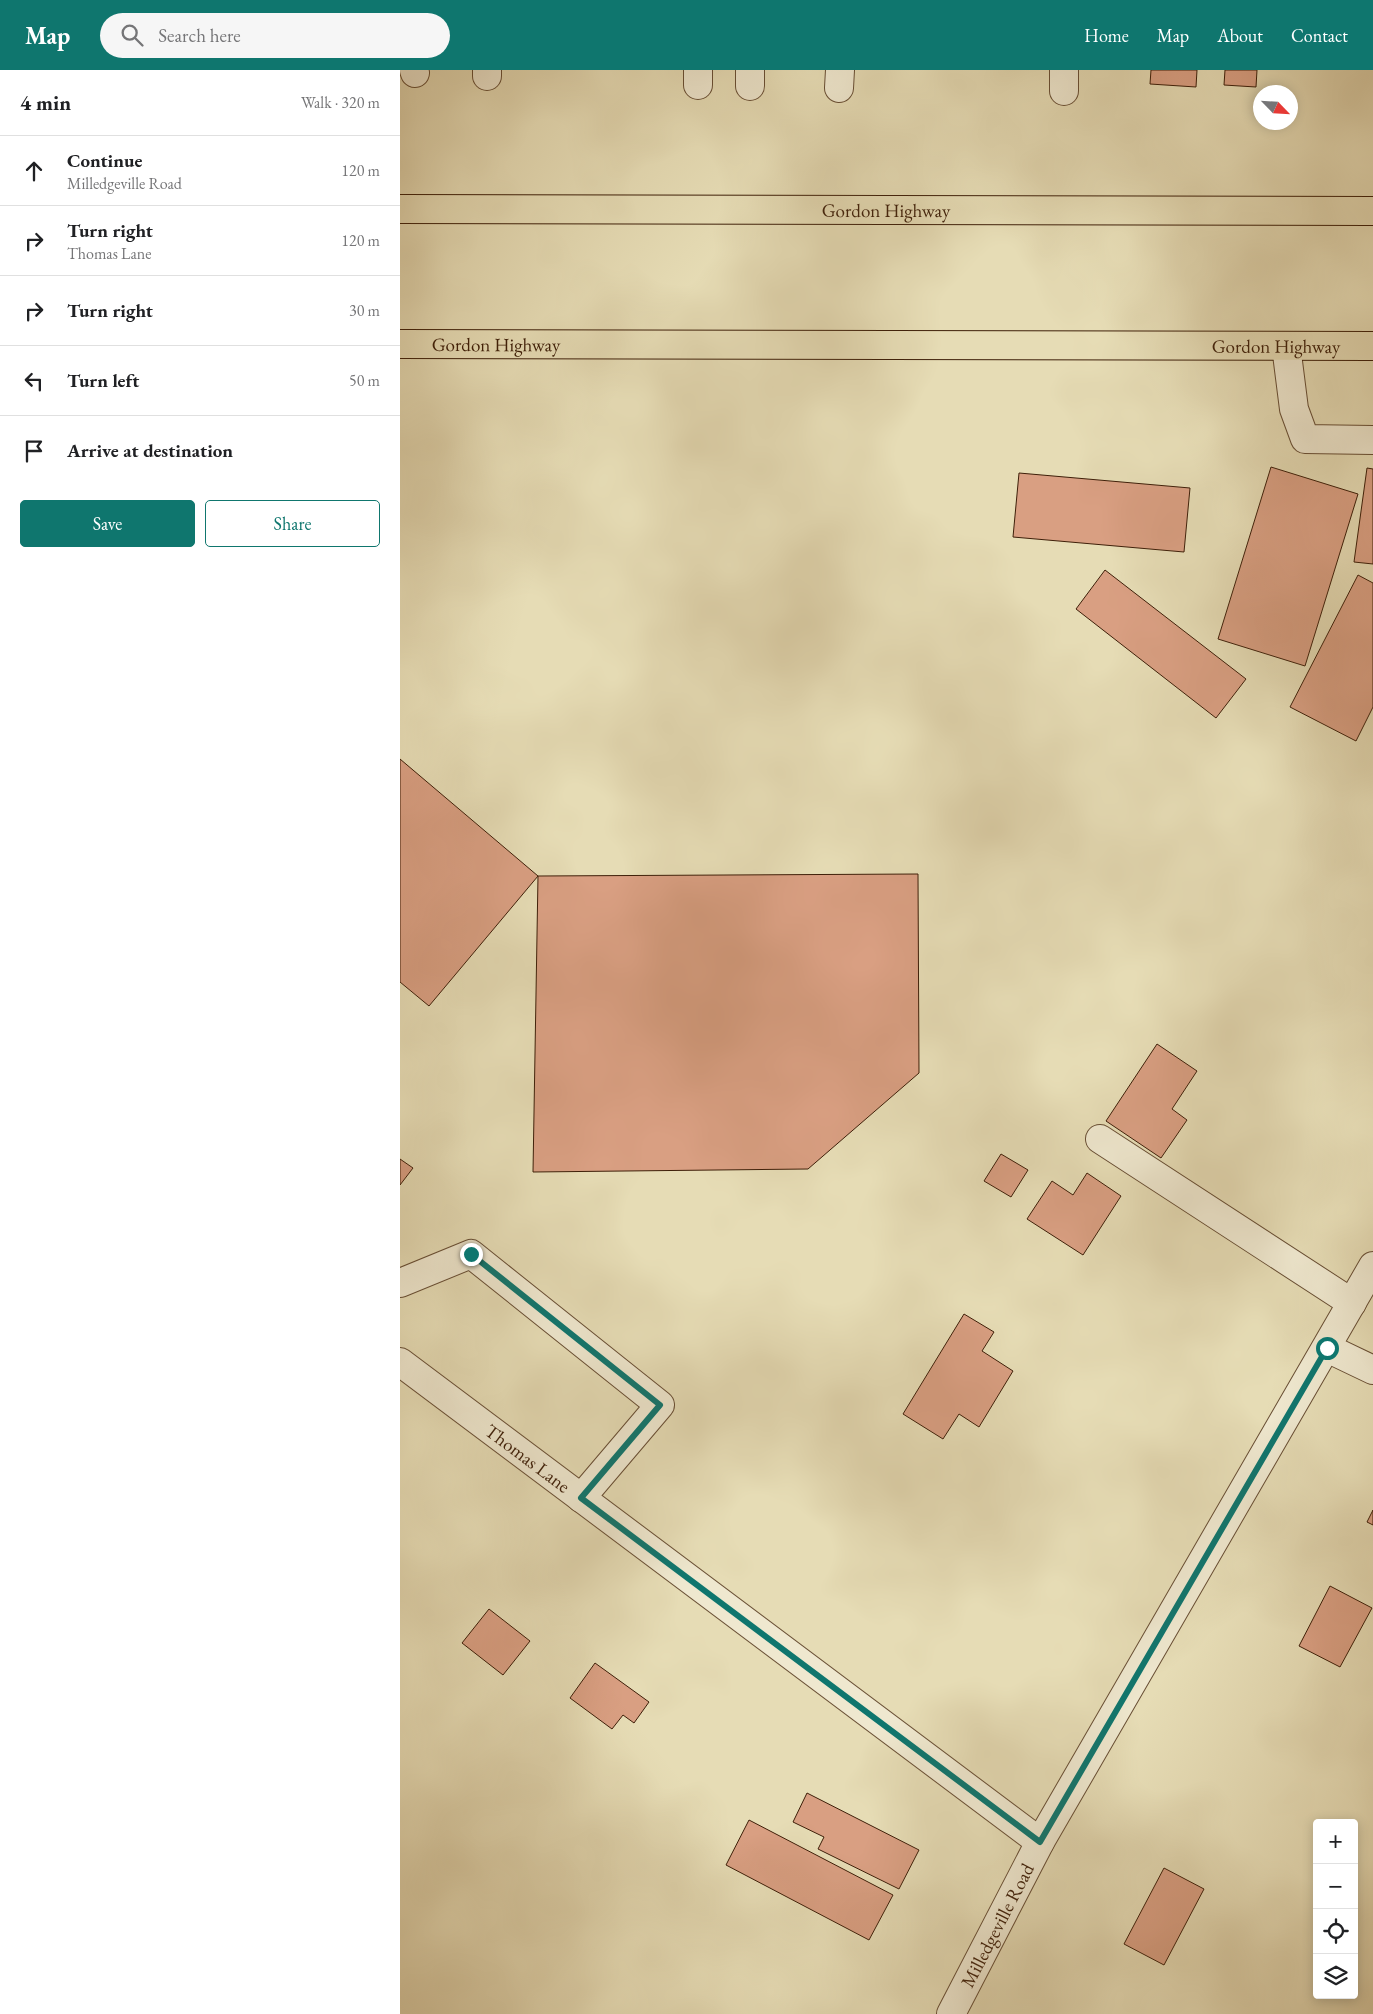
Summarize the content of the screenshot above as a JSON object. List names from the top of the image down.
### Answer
{
  "streets": {
    "highway": ["Gordon Highway"],
    "street": ["Thomas Lane", "Milledgeville Road"]
  },
  "crossings": [
    ["Thomas Lane", "Milledgeville Road"]
  ],
  "north": "bottom right",
  "page": {
    "header": "Map",
    "search": "Search here",
    "nav": [
      "Home",
      "Map",
      "About",
      "Contact"
    ],
    "heading": ["4 min", "Walk · 320 m"],
    "list": [
      ["Continue", "Milledgeville Road", "120 m"],
      ["Turn right", "Thomas Lane", "120 m"],
      ["Turn right", "30 m"],
      ["Turn left", "50 m"],
      "Arrive at destination"
    ],
    "buttons": ["Save", "Share"],
    "map_buttons": ["+", "−"]
  }
}
